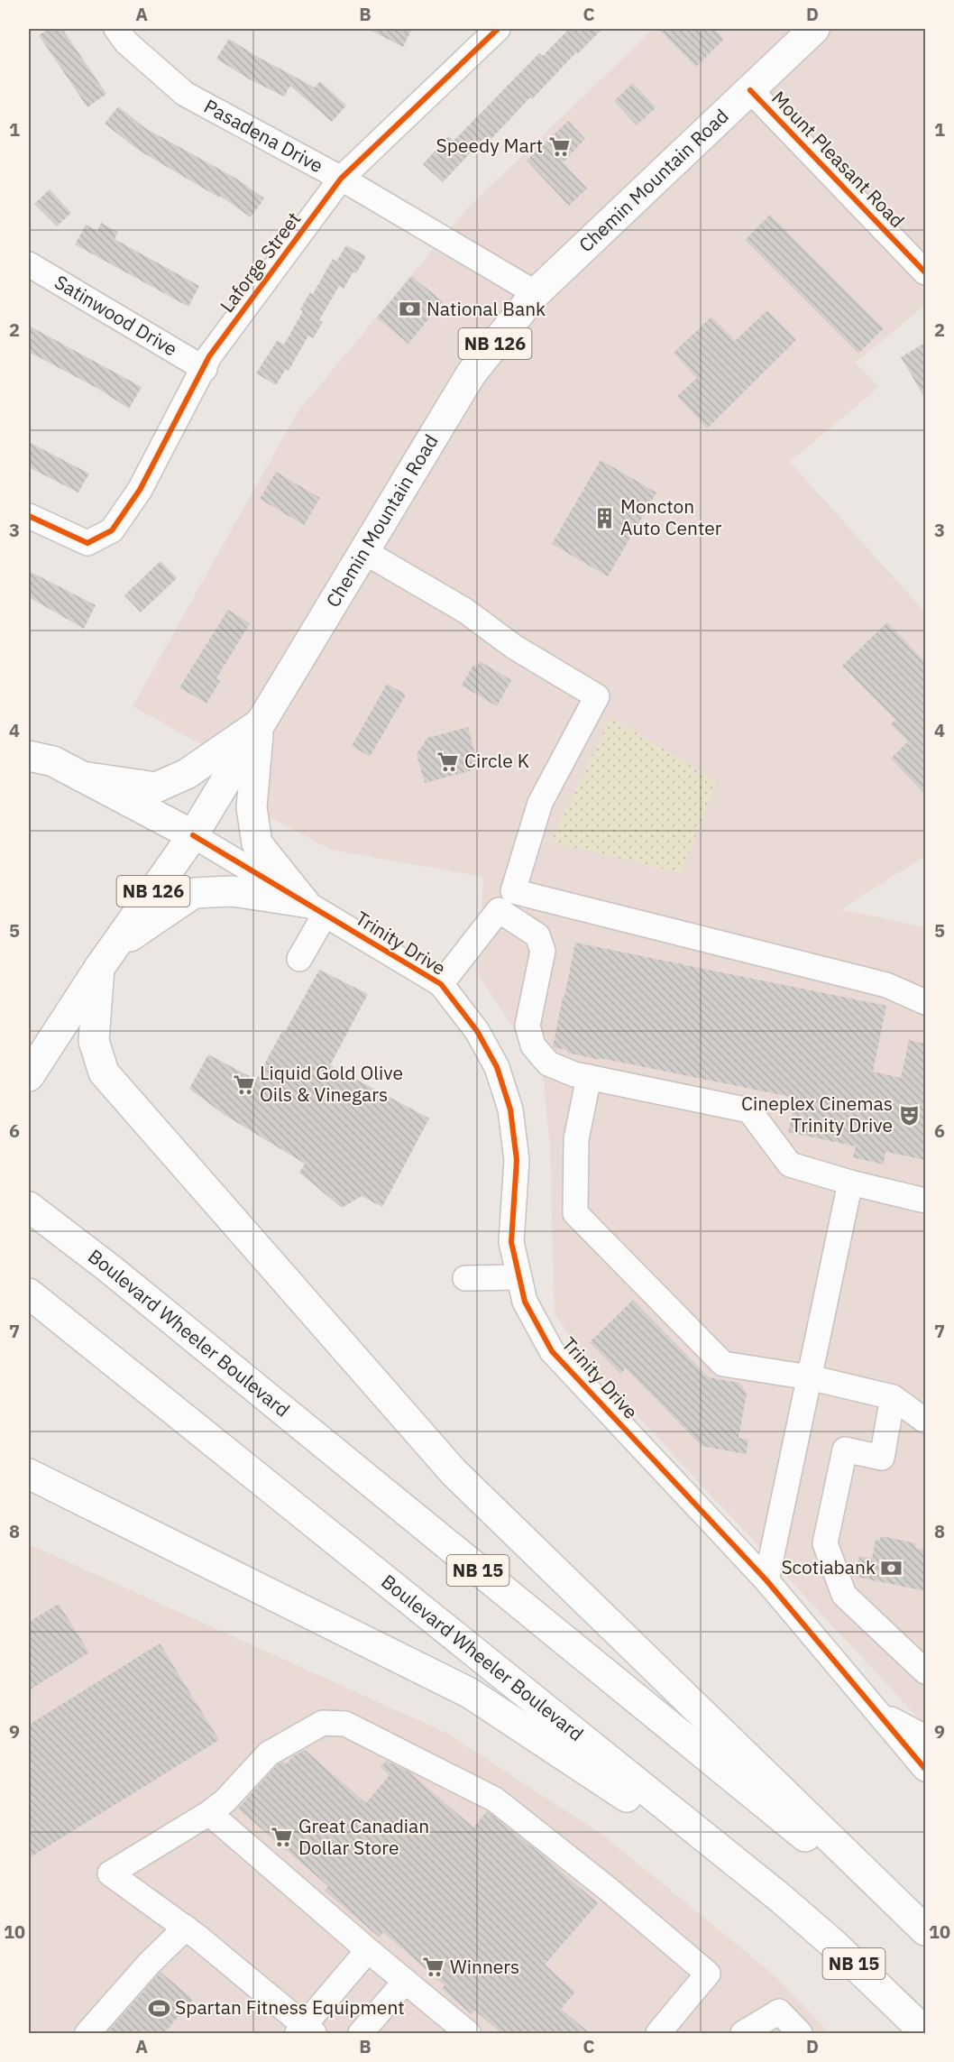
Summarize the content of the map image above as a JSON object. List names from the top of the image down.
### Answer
{
  "streets": {
    "main road": [
      "Chemin Mountain Road",
      "NB 126",
      "Boulevard Wheeler Boulevard",
      "NB 15"
    ],
    "street": [
      "Pasadena Drive",
      "Mount Pleasant Road",
      "Laforge Street",
      "Satinwood Drive",
      "Trinity Drive"
    ]
  },
  "crossings": [
    ["Pasadena Drive", "Chemin Mountain Road"],
    ["Pasadena Drive", "Laforge Street"],
    ["Mount Pleasant Road", "Chemin Mountain Road"],
    ["Chemin Mountain Road", "Trinity Drive"],
    ["Laforge Street", "Satinwood Drive"]
  ],
  "places": {
    "supermarket": [
      "Speedy Mart",
      "Circle K",
      "Liquid Gold Olive Oils & Vinegars",
      "Great Canadian Dollar Store",
      "Winners"
    ],
    "bank": ["National Bank", "Scotiabank"],
    "building": ["Moncton Auto Center"],
    "theatre": ["Cineplex Cinemas Trinity Drive"],
    "sports": ["Spartan Fitness Equipment"]
  },
  "grid": {
    "columns": [
      "A",
      "B",
      "C",
      "D"
    ],
    "rows": [
      "1",
      "2",
      "3",
      "4",
      "5",
      "6",
      "7",
      "8",
      "9",
      "10"
    ]
  }
}
